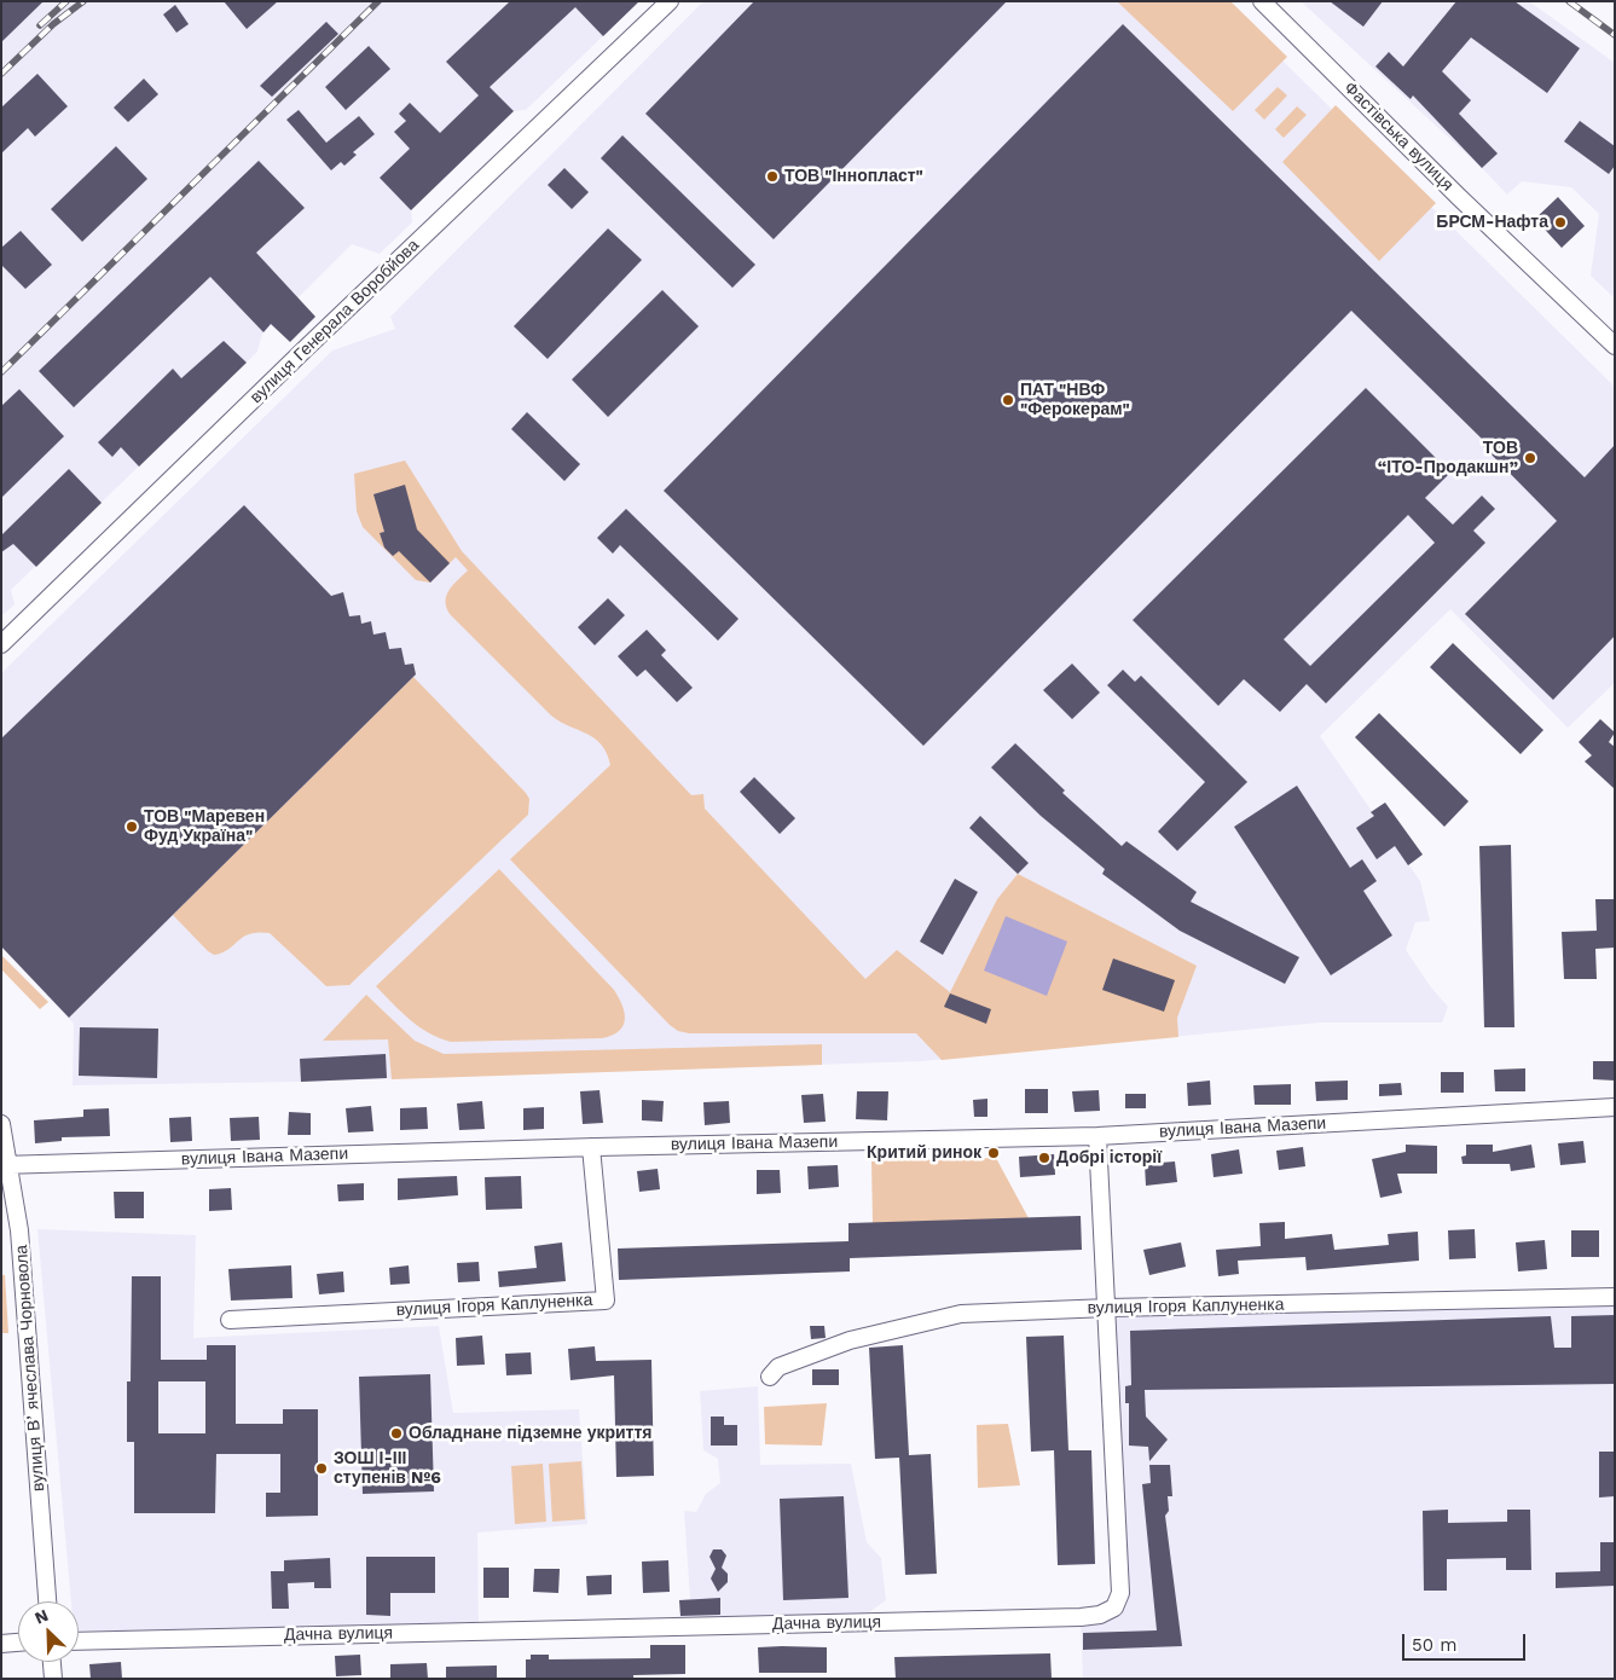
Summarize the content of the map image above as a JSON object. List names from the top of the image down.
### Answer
{
  "streets": {
    "street": [
      "Фастівська вулиця",
      "вулиця Генерала Воробйова",
      "вулиця Івана Мазепи",
      "вулиця Ігоря Каплуненка",
      "вулиця Вʼячеслава Чорновола",
      "Дачна вулиця"
    ]
  },
  "crossings": [
    ["вулиця Івана Мазепи", "вулиця Ігоря Каплуненка"],
    ["вулиця Івана Мазепи", "вулиця Вʼячеслава Чорновола"],
    ["вулиця Івана Мазепи", "Дачна вулиця"],
    ["вулиця Ігоря Каплуненка", "Дачна вулиця"]
  ],
  "places": [
    "ТОВ \"Іннопласт\"",
    "БРСМ-Нафта",
    "ПАТ \"НВФ \"Ферокерам\"",
    "ТОВ “ІТО-Продакшн”",
    "ТОВ \"Маревен Фуд Україна\"",
    "Критий ринок",
    "Добрі історії",
    "Обладнане підземне укриття",
    "ЗОШ І-ІІІ ступенів №6"
  ],
  "scale_bar": "50 m",
  "north": "top left"
}
